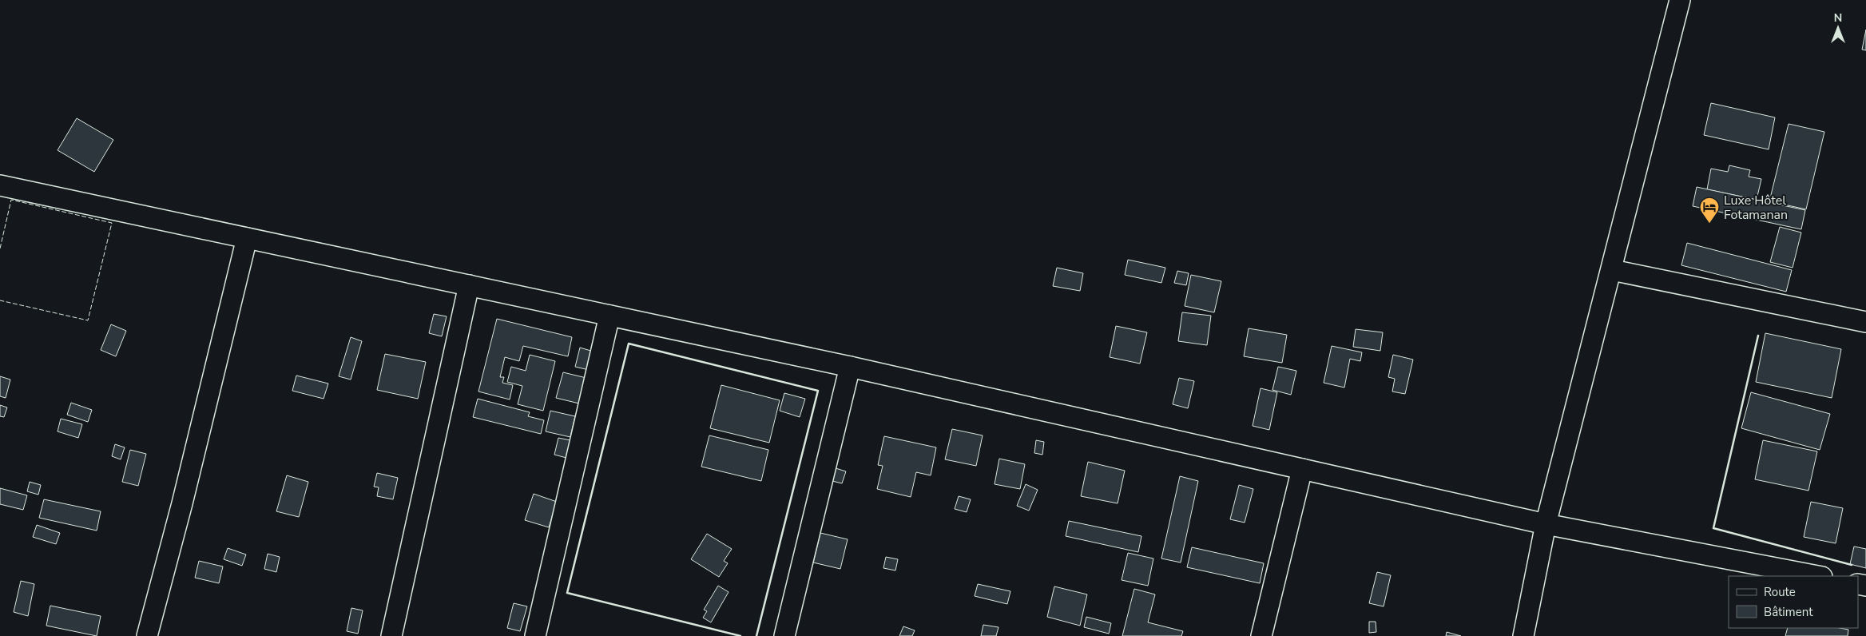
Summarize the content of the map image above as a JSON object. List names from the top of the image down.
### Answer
{
  "places": {
    "hotel": ["Luxe Hôtel Fotamanan"]
  },
  "legend": ["Route", "Bâtiment"],
  "north": "top"
}
